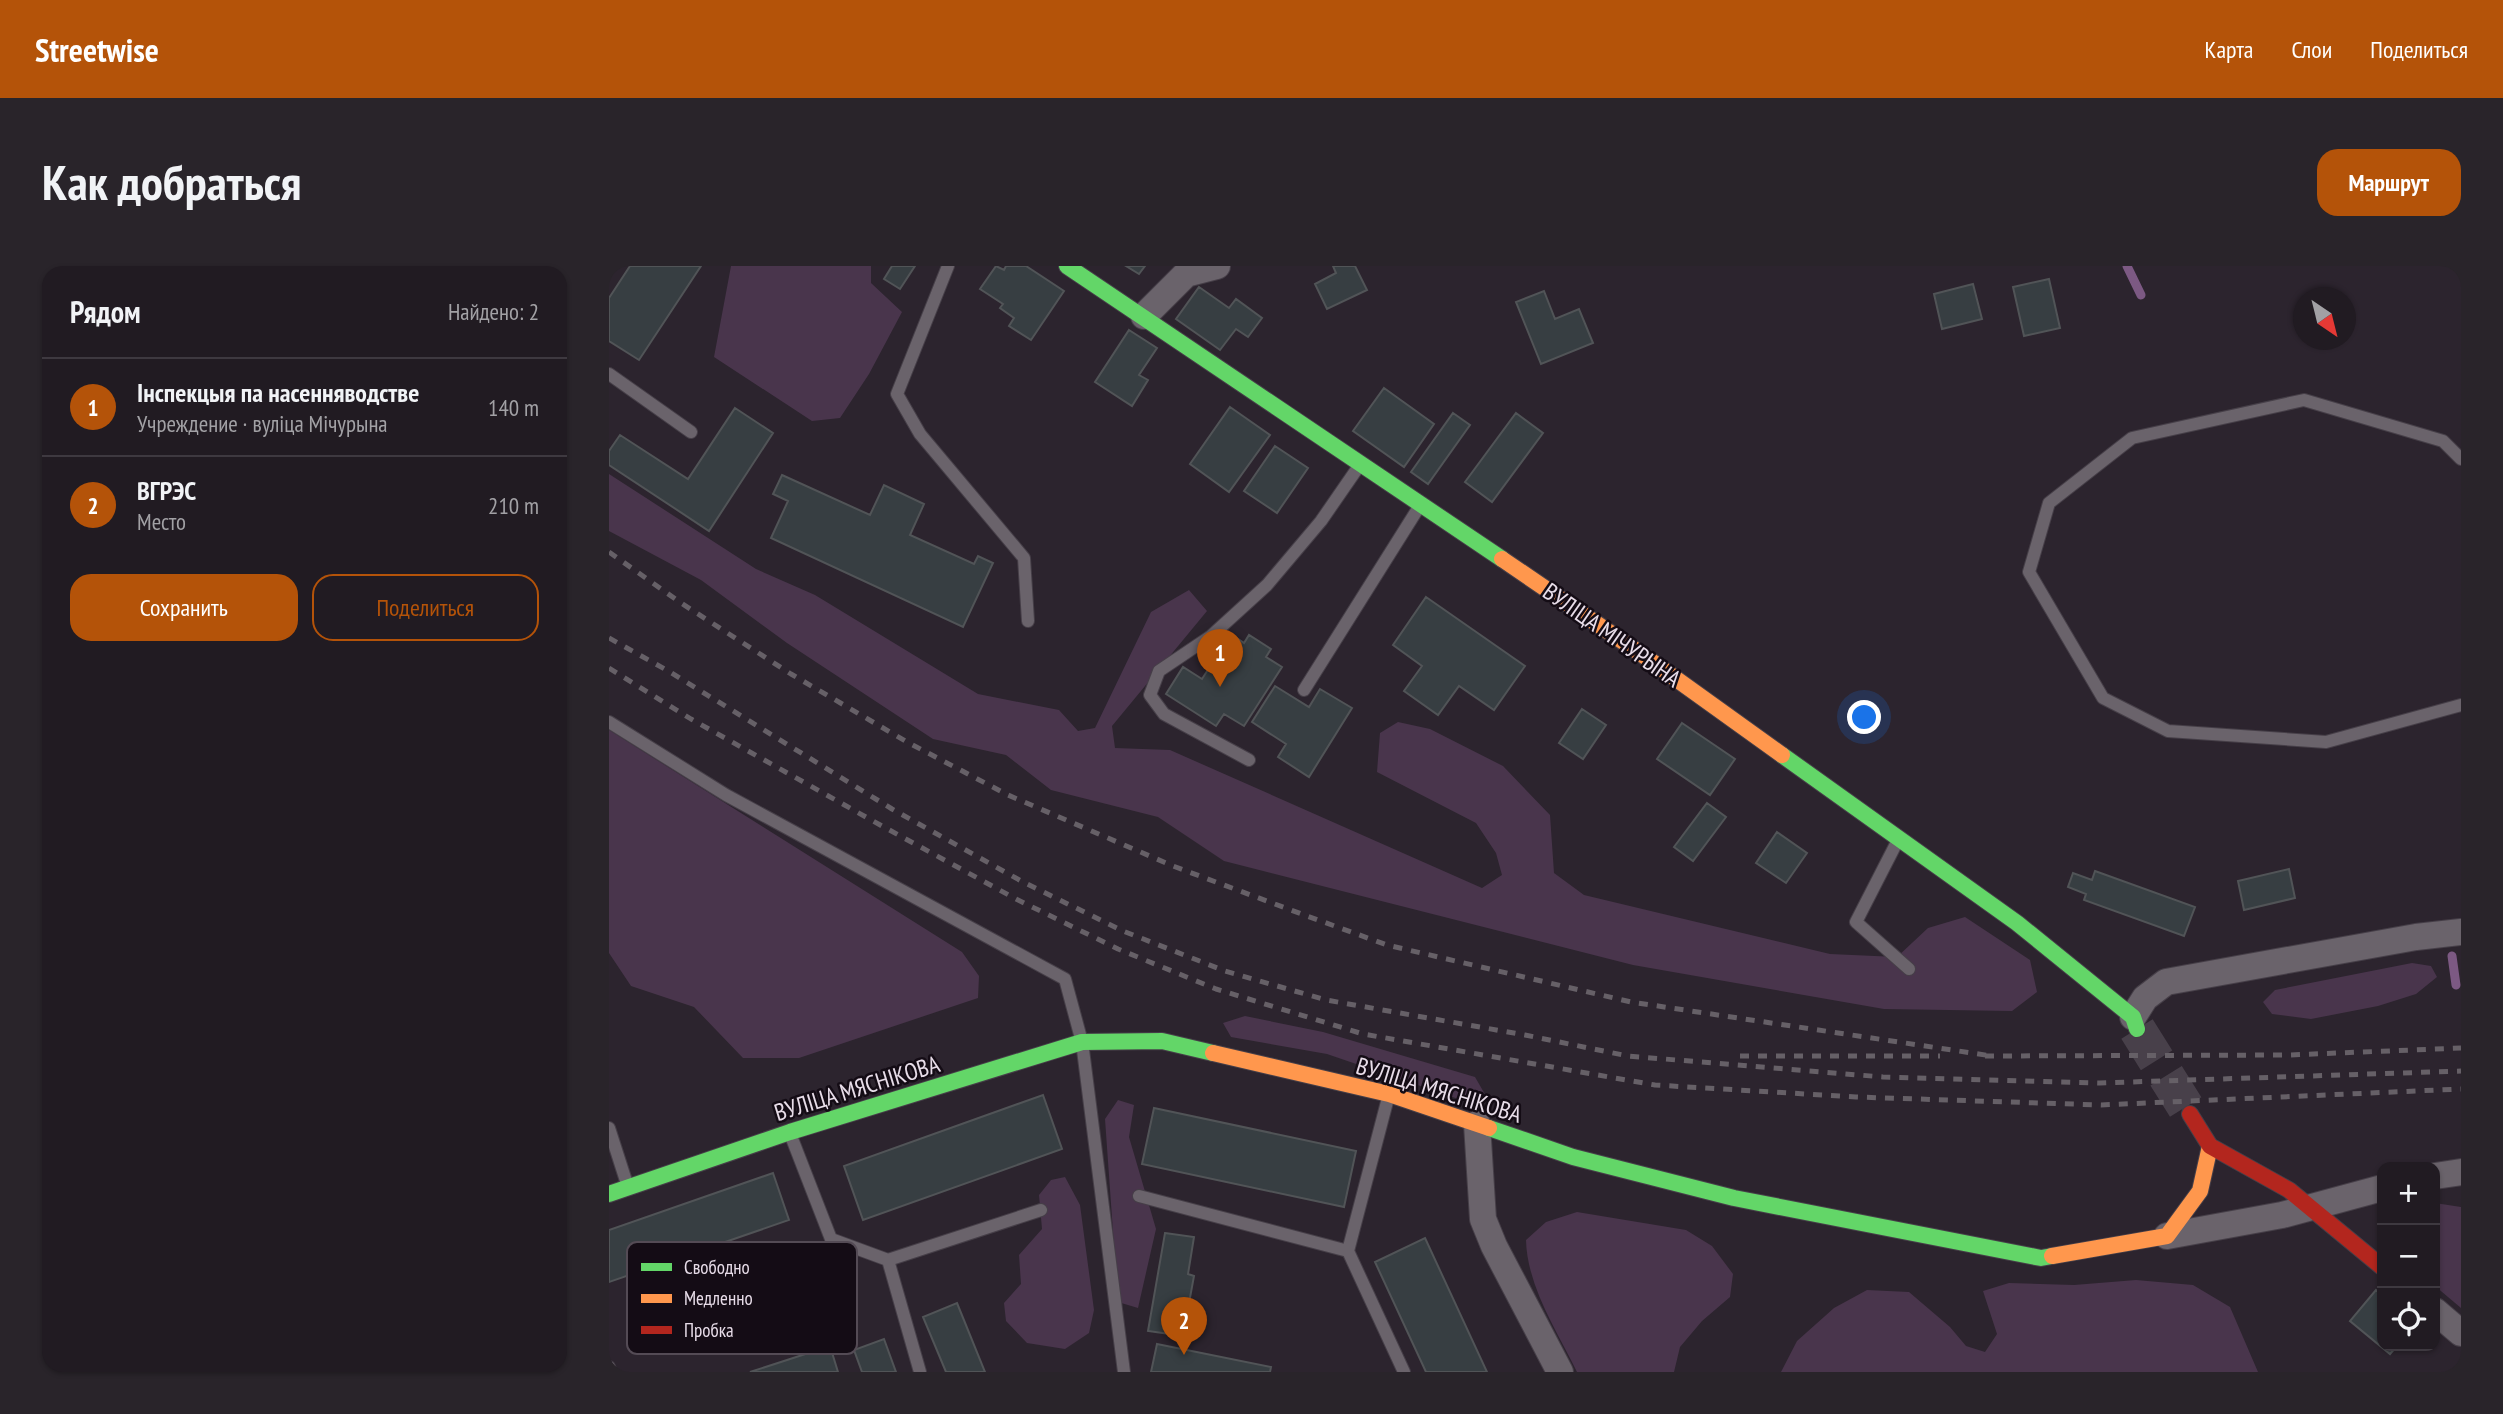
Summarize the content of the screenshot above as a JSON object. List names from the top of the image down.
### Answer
{
  "streets": {
    "street": ["ВУЛІЦА МІЧУРЫНА", "ВУЛІЦА МЯСНІКОВА"]
  },
  "legend": ["Свободно", "Медленно", "Пробка"],
  "north": "bottom right",
  "page": {
    "header": "Streetwise",
    "nav": ["Карта", "Слои", "Поделиться"],
    "buttons": [
      "Маршрут",
      ["Сохранить", "Поделиться"]
    ],
    "title": "Как добраться",
    "heading": ["Рядом", "Найдено: 2"],
    "list": [
      {
        "mark": "1",
        "name": "Інспекцыя па насенняводстве",
        "note": "Учреждение · вуліца Мічурына",
        "value": "140 m"
      },
      {
        "mark": "2",
        "name": "ВГРЭС",
        "note": "Место",
        "value": "210 m"
      }
    ],
    "pins": ["1", "2"],
    "map_buttons": ["+", "−"]
  }
}
